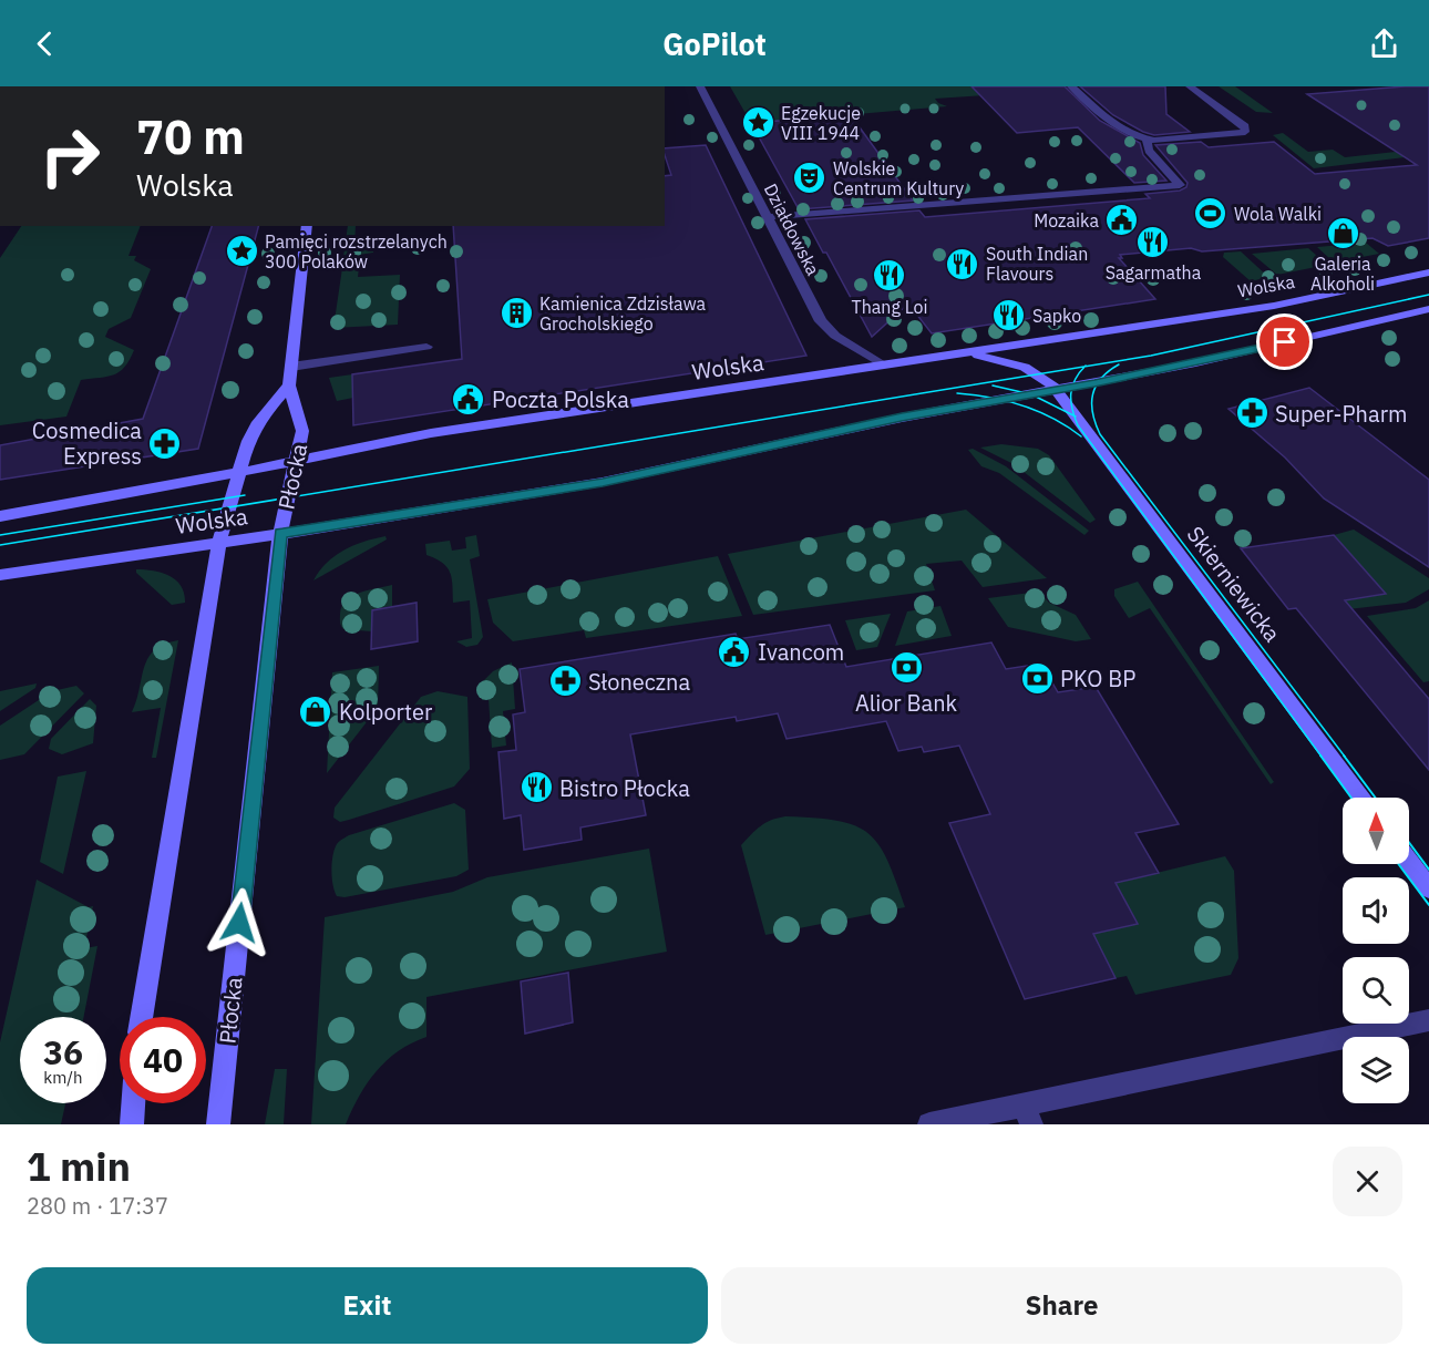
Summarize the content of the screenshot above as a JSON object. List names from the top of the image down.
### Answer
{
  "streets": {
    "main road": ["Wolska", "Płocka", "Skierniewicka"],
    "street": ["Działdowska"]
  },
  "crossings": [
    ["Działdowska", "Wolska"],
    ["Wolska", "Płocka"],
    ["Wolska", "Skierniewicka"]
  ],
  "places": {
    "place": ["Egzekucje VIII 1944", "Pamięci rozstrzelanych 300 Polaków"],
    "theatre": ["Wolskie Centrum Kultury"],
    "sports": ["Wola Walki"],
    "public building": ["Mozaika", "Poczta Polska", "Ivancom"],
    "shop": ["Galeria Alkoholi", "Kolporter"],
    "restaurant": [
      "Sagarmatha",
      "South Indian Flavours",
      "Thang Loi",
      "Sapko",
      "Bistro Płocka"
    ],
    "building": ["Kamienica Zdzisława Grocholskiego"],
    "pharmacy": ["Super-Pharm", "Cosmedica Express", "Słoneczna"],
    "bank": ["Alior Bank", "PKO BP"]
  },
  "north": "top",
  "page": {
    "header": "GoPilot",
    "turn": ["70 m", "Wolska"],
    "speed": "36 km/h",
    "limit": "40",
    "heading": ["1 min", "280 m · 17:37"],
    "buttons": ["Exit", "Share"]
  }
}
